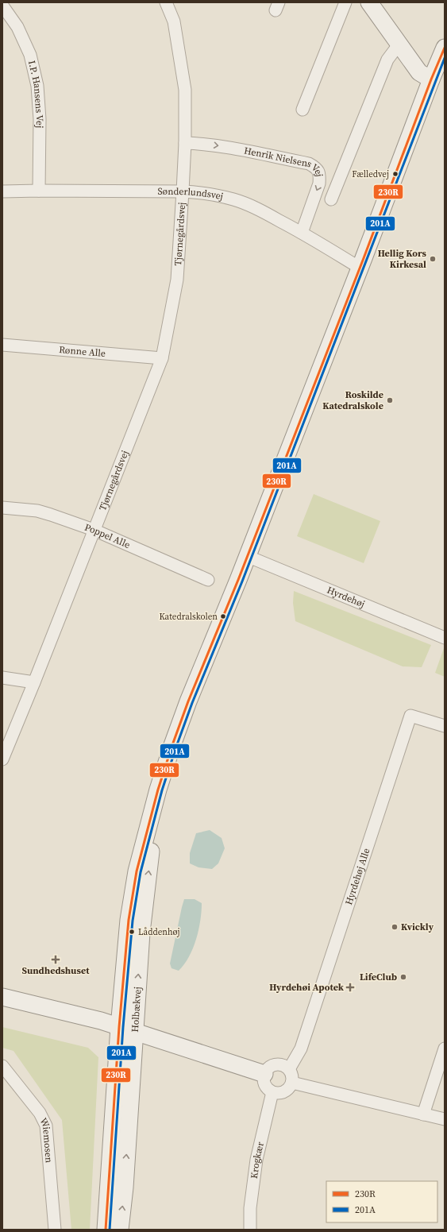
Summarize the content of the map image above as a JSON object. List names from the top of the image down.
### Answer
{
  "streets": {
    "street": [
      "I.P. Hansens Vej",
      "Henrik Nielsens Vej",
      "Sønderlundsvej",
      "Tjørnegårdsvej",
      "Rønne Alle",
      "Poppel Alle",
      "Hyrdehøj",
      "Hyrdehøj Alle",
      "Holbækvej",
      "Wiemosen",
      "Krogkær"
    ]
  },
  "crossings": [
    ["I.P. Hansens Vej", "Sønderlundsvej"],
    ["Henrik Nielsens Vej", "Sønderlundsvej"],
    ["Sønderlundsvej", "Tjørnegårdsvej"],
    ["Sønderlundsvej", "Holbækvej"],
    ["Tjørnegårdsvej", "Rønne Alle"],
    ["Tjørnegårdsvej", "Poppel Alle"],
    ["Hyrdehøj", "Holbækvej"],
    ["Hyrdehøj Alle", "Krogkær"]
  ],
  "places": {
    "other": [
      "Fælledvej",
      "Hellig Kors Kirkesal",
      "Roskilde Katedralskole",
      "Katedralskolen",
      "Kvickly",
      "Låddenhøj",
      "LifeClub"
    ],
    "health": ["Sundhedshuset", "Hyrdehøi Apotek"]
  },
  "lines": ["transit line 230R", "transit line 201A"],
  "legend": ["230R", "201A"]
}
